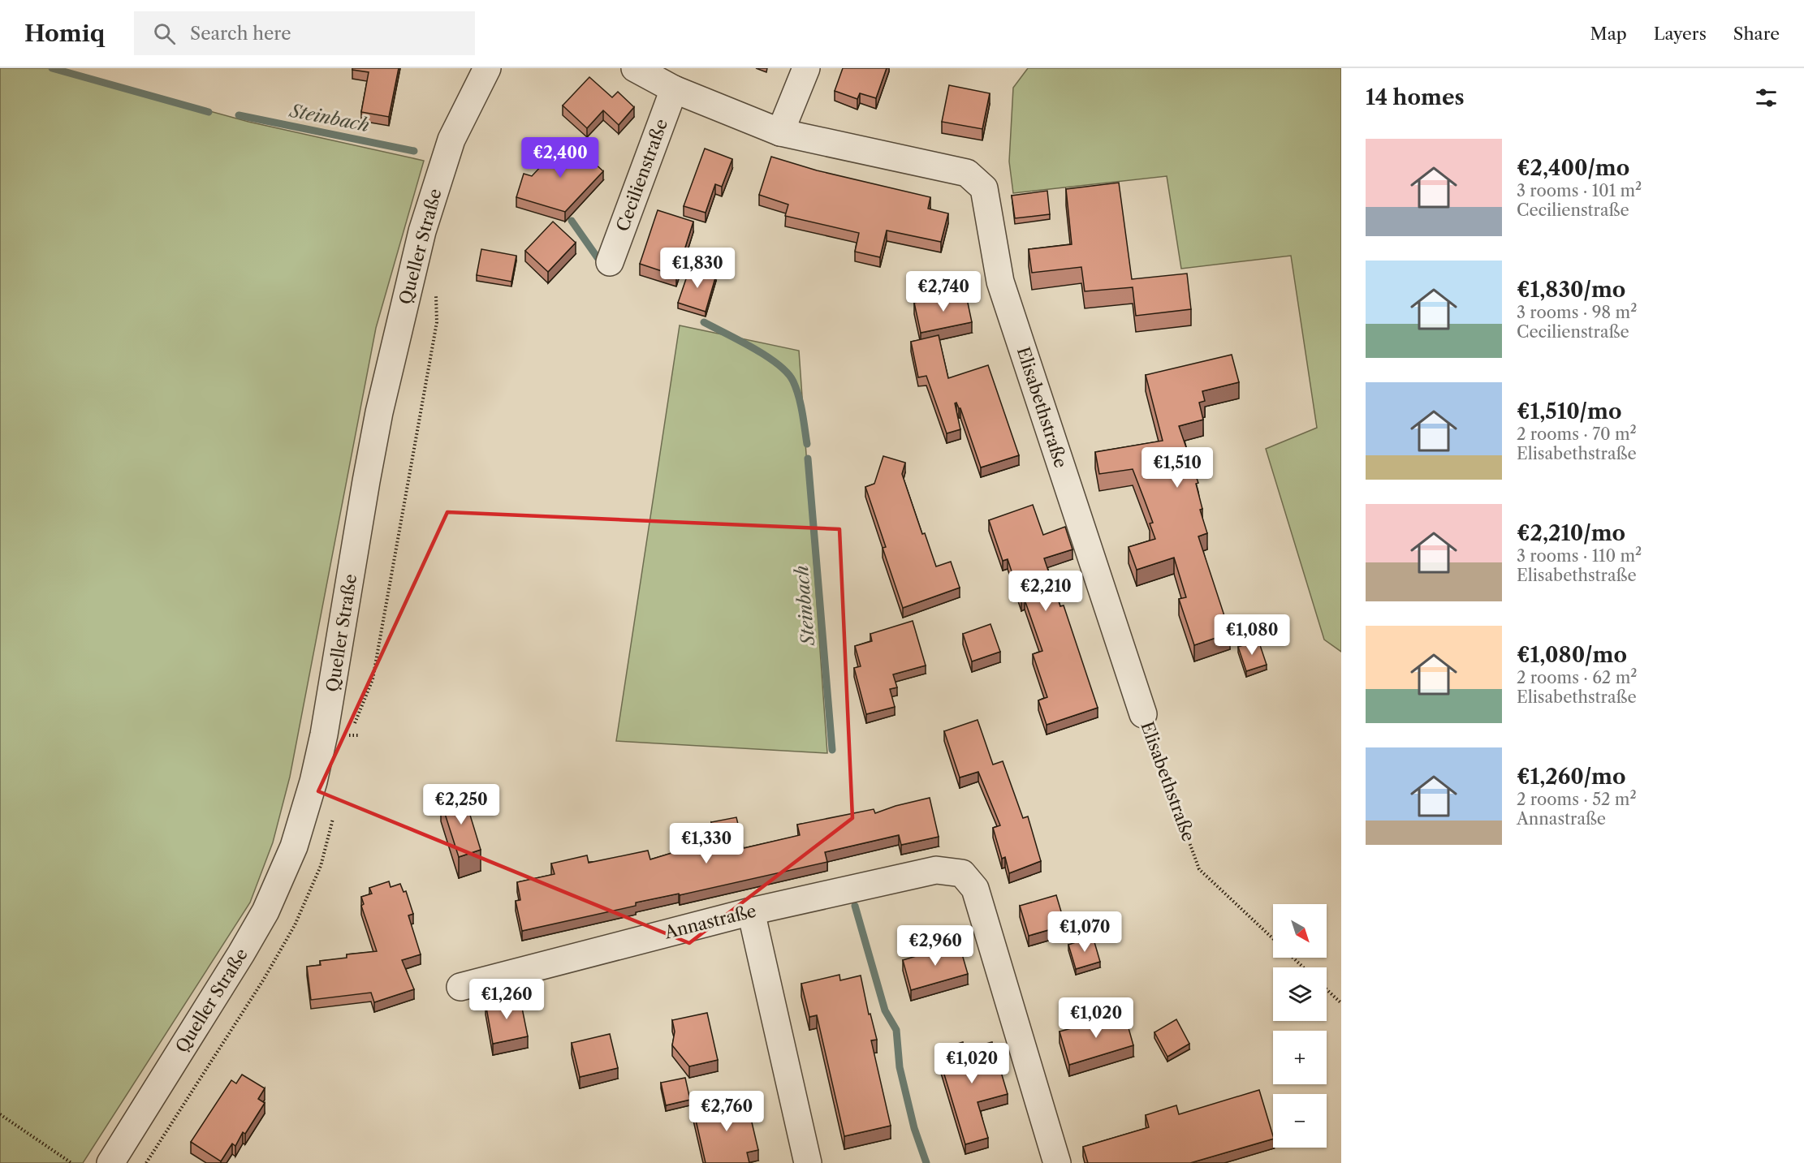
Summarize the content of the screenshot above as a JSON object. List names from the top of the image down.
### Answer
{
  "streets": {
    "street": [
      "Cecilienstraße",
      "Queller Straße",
      "Elisabethstraße",
      "Annastraße"
    ]
  },
  "crossings": [
    ["Cecilienstraße", "Elisabethstraße"]
  ],
  "water": ["Steinbach"],
  "north": "bottom right",
  "page": {
    "header": "Homiq",
    "search": "Search here",
    "nav": ["Map", "Layers", "Share"],
    "heading": "14 homes",
    "list": [
      {
        "name": "€2,400/mo",
        "note": "3 rooms · 101 m² · Cecilienstraße"
      },
      {
        "name": "€1,830/mo",
        "note": "3 rooms · 98 m² · Cecilienstraße"
      },
      {
        "name": "€1,510/mo",
        "note": "2 rooms · 70 m² · Elisabethstraße"
      },
      {
        "name": "€2,210/mo",
        "note": "3 rooms · 110 m² · Elisabethstraße"
      },
      {
        "name": "€1,080/mo",
        "note": "2 rooms · 62 m² · Elisabethstraße"
      },
      {
        "name": "€1,260/mo",
        "note": "2 rooms · 52 m² · Annastraße"
      }
    ],
    "price": [
      "€2,400",
      "€1,830",
      "€2,740",
      "€1,510",
      "€2,210",
      "€1,080",
      "€2,250",
      "€1,330",
      "€1,070",
      "€2,960",
      "€1,260",
      "€1,020",
      "€1,020",
      "€2,760"
    ],
    "map_buttons": ["+", "−"]
  }
}
